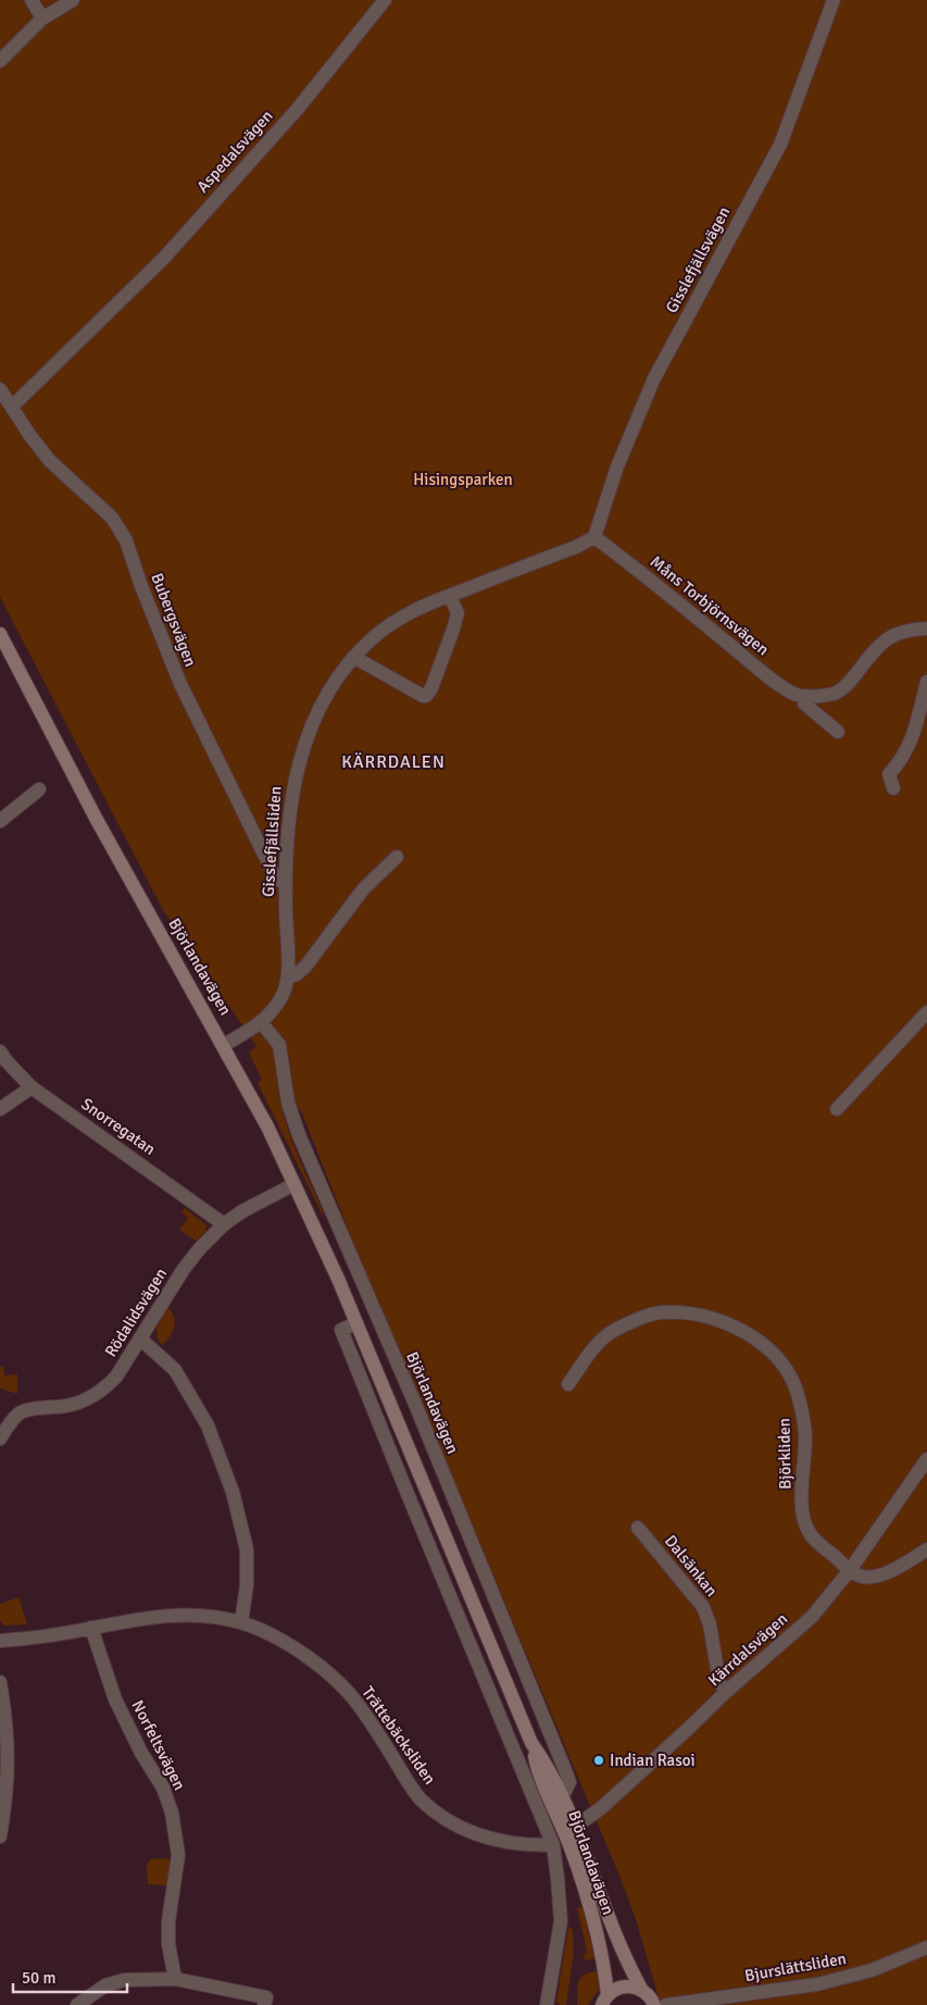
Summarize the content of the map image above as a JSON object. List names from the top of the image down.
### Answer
{
  "streets": {
    "street": [
      "Aspedalsvägen",
      "Gisslefjällsvägen",
      "Måns Torbjörnsvägen",
      "Bubergsvägen",
      "Gisslefjällsliden",
      "Björlandavägen",
      "Snorregatan",
      "Rödalidsvägen",
      "Björkliden",
      "Dalsänkan",
      "Kärrdalsvägen",
      "Trättebäcksliden",
      "Norfeltsvägen",
      "Bjurslättsliden"
    ]
  },
  "crossings": [
    ["Aspedalsvägen", "Bubergsvägen"],
    ["Gisslefjällsvägen", "Måns Torbjörnsvägen"],
    ["Gisslefjällsvägen", "Gisslefjällsliden"],
    ["Måns Torbjörnsvägen", "Gisslefjällsliden"],
    ["Bubergsvägen", "Gisslefjällsliden"],
    ["Gisslefjällsliden", "Björlandavägen"],
    ["Björlandavägen", "Rödalidsvägen"],
    ["Björlandavägen", "Kärrdalsvägen"],
    ["Björlandavägen", "Trättebäcksliden"],
    ["Snorregatan", "Rödalidsvägen"],
    ["Björkliden", "Kärrdalsvägen"],
    ["Dalsänkan", "Kärrdalsvägen"],
    ["Trättebäcksliden", "Norfeltsvägen"]
  ],
  "districts": ["KÄRRDALEN"],
  "parks": ["Hisingsparken"],
  "places": ["Indian Rasoi"],
  "scale_bar": "50 m"
}
